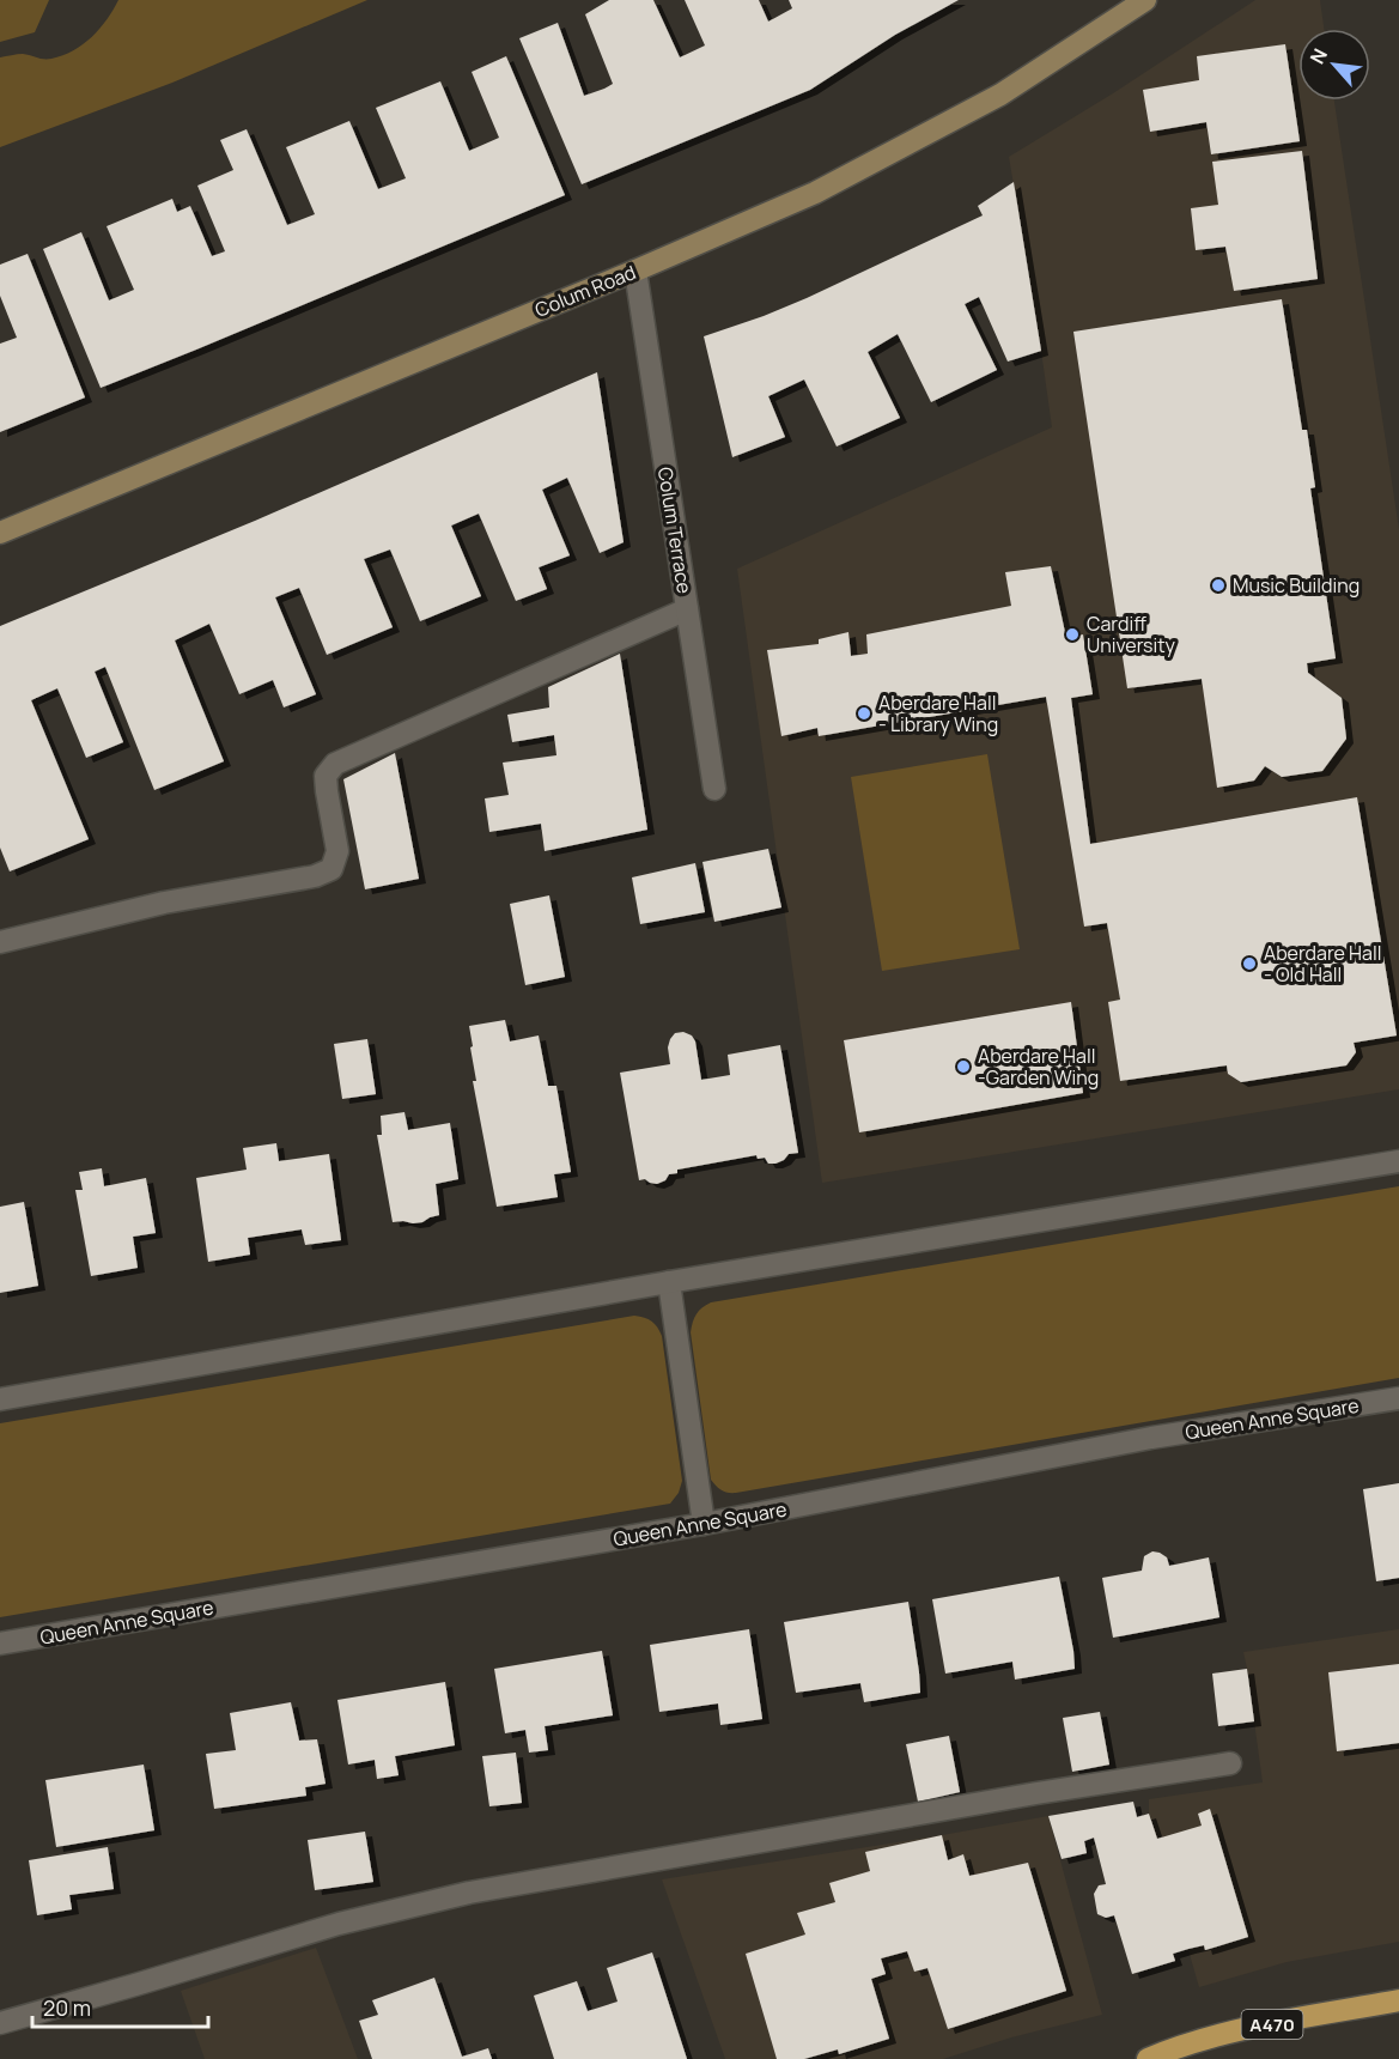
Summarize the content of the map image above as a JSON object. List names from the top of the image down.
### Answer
{
  "streets": {
    "main road": ["A470"],
    "street": ["Colum Road", "Colum Terrace", "Queen Anne Square"]
  },
  "crossings": [
    ["Colum Road", "Colum Terrace"]
  ],
  "places": [
    "Music Building",
    "Cardiff University",
    "Aberdare Hall - Library Wing",
    "Aberdare Hall - Old Hall",
    "Aberdare Hall -Garden Wing"
  ],
  "scale_bar": "20 m",
  "north": "top left"
}
